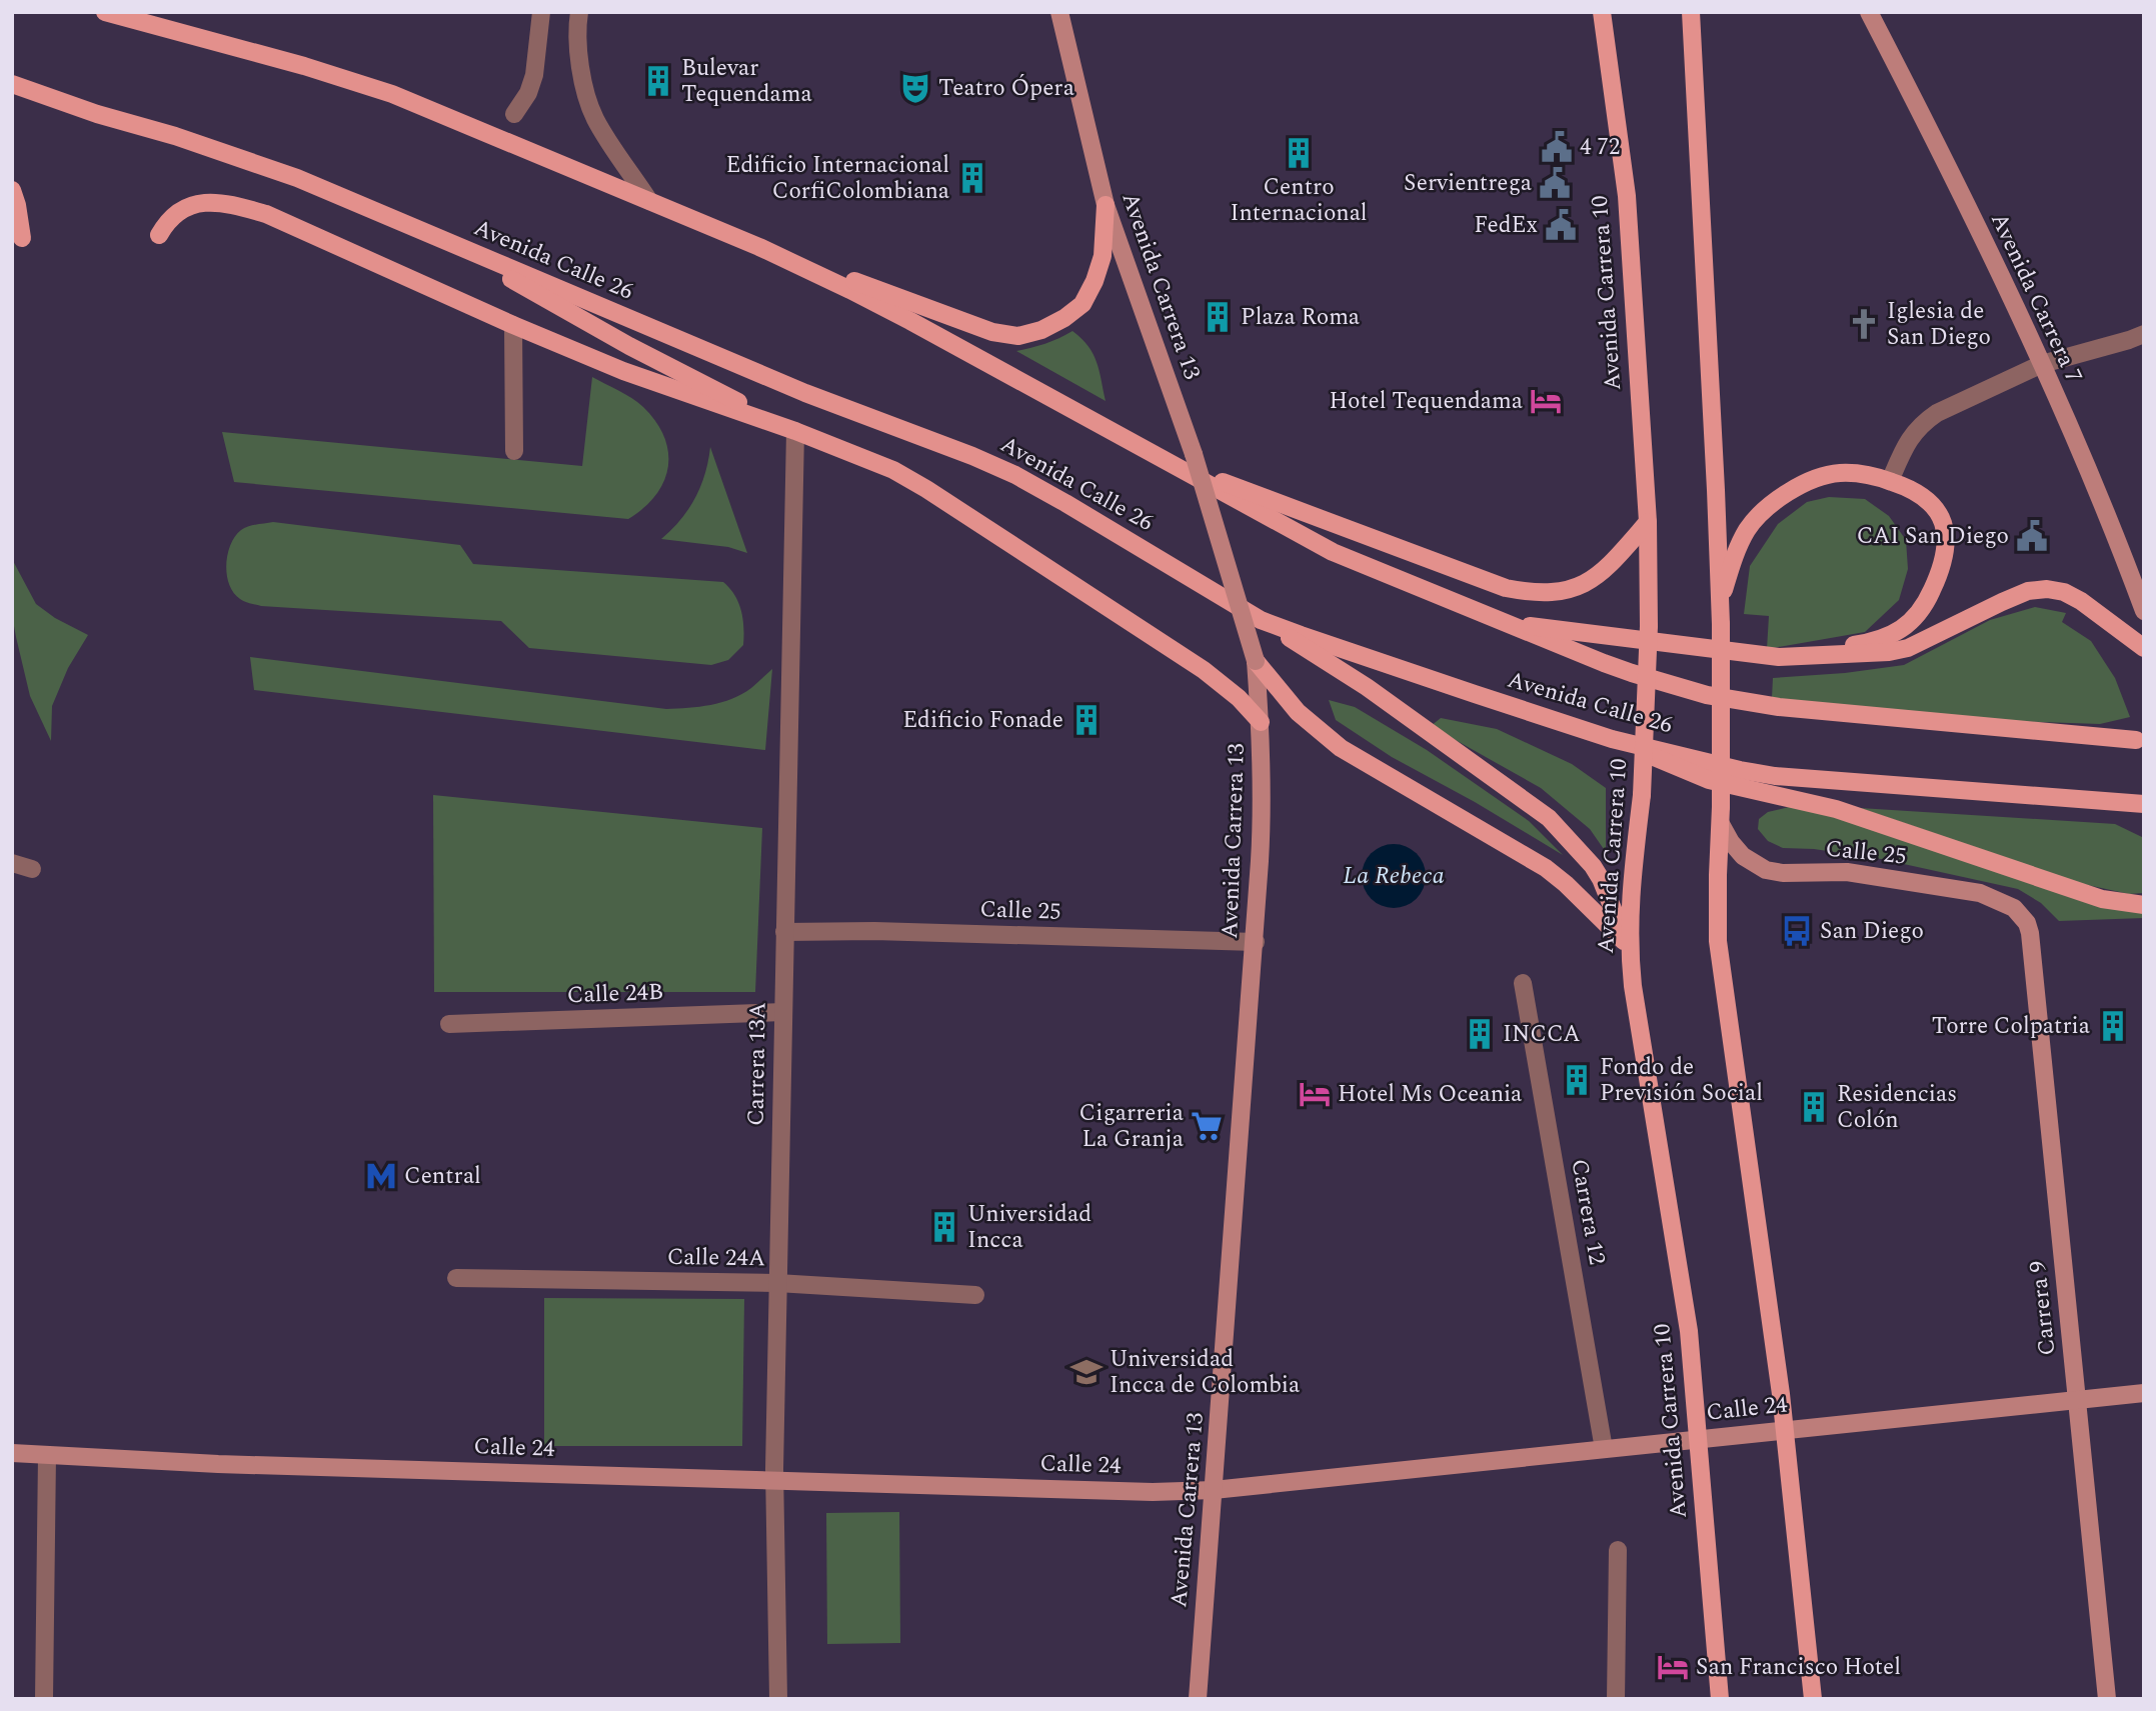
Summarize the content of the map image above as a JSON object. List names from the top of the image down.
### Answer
{
  "streets": {
    "main road": ["Avenida Calle 26", "Avenida Carrera 10"],
    "street": [
      "Avenida Carrera 13",
      "Avenida Carrera 7",
      "Calle 25",
      "Calle 24B",
      "Carrera 13A",
      "Carrera 12",
      "Calle 24A",
      "Carrera 9",
      "Calle 24"
    ]
  },
  "crossings": [
    ["Avenida Carrera 13", "Calle 25"],
    ["Avenida Carrera 13", "Calle 24"],
    ["Avenida Carrera 10", "Calle 24"],
    ["Calle 25", "Carrera 13A"],
    ["Calle 25", "Carrera 9"],
    ["Calle 24B", "Carrera 13A"],
    ["Carrera 13A", "Calle 24A"],
    ["Carrera 13A", "Calle 24"],
    ["Carrera 12", "Calle 24"],
    ["Carrera 9", "Calle 24"]
  ],
  "water": ["La Rebeca"],
  "places": {
    "building": [
      "Bulevar Tequendama",
      "Centro Internacional",
      "Edificio Internacional CorfiColombiana",
      "Plaza Roma",
      "Edificio Fonade",
      "Torre Colpatria",
      "INCCA",
      "Fondo de Previsión Social",
      "Residencias Colón",
      "Universidad Incca"
    ],
    "theatre": ["Teatro Ópera"],
    "public building": [
      "4 72",
      "Servientrega",
      "FedEx",
      "CAI San Diego"
    ],
    "church": ["Iglesia de San Diego"],
    "hotel": ["Hotel Tequendama", "Hotel Ms Oceania", "San Francisco Hotel"],
    "bus stop": ["San Diego"],
    "supermarket": ["Cigarreria La Granja"],
    "metro station": ["Central"],
    "school or university": ["Universidad Incca de Colombia"]
  }
}
